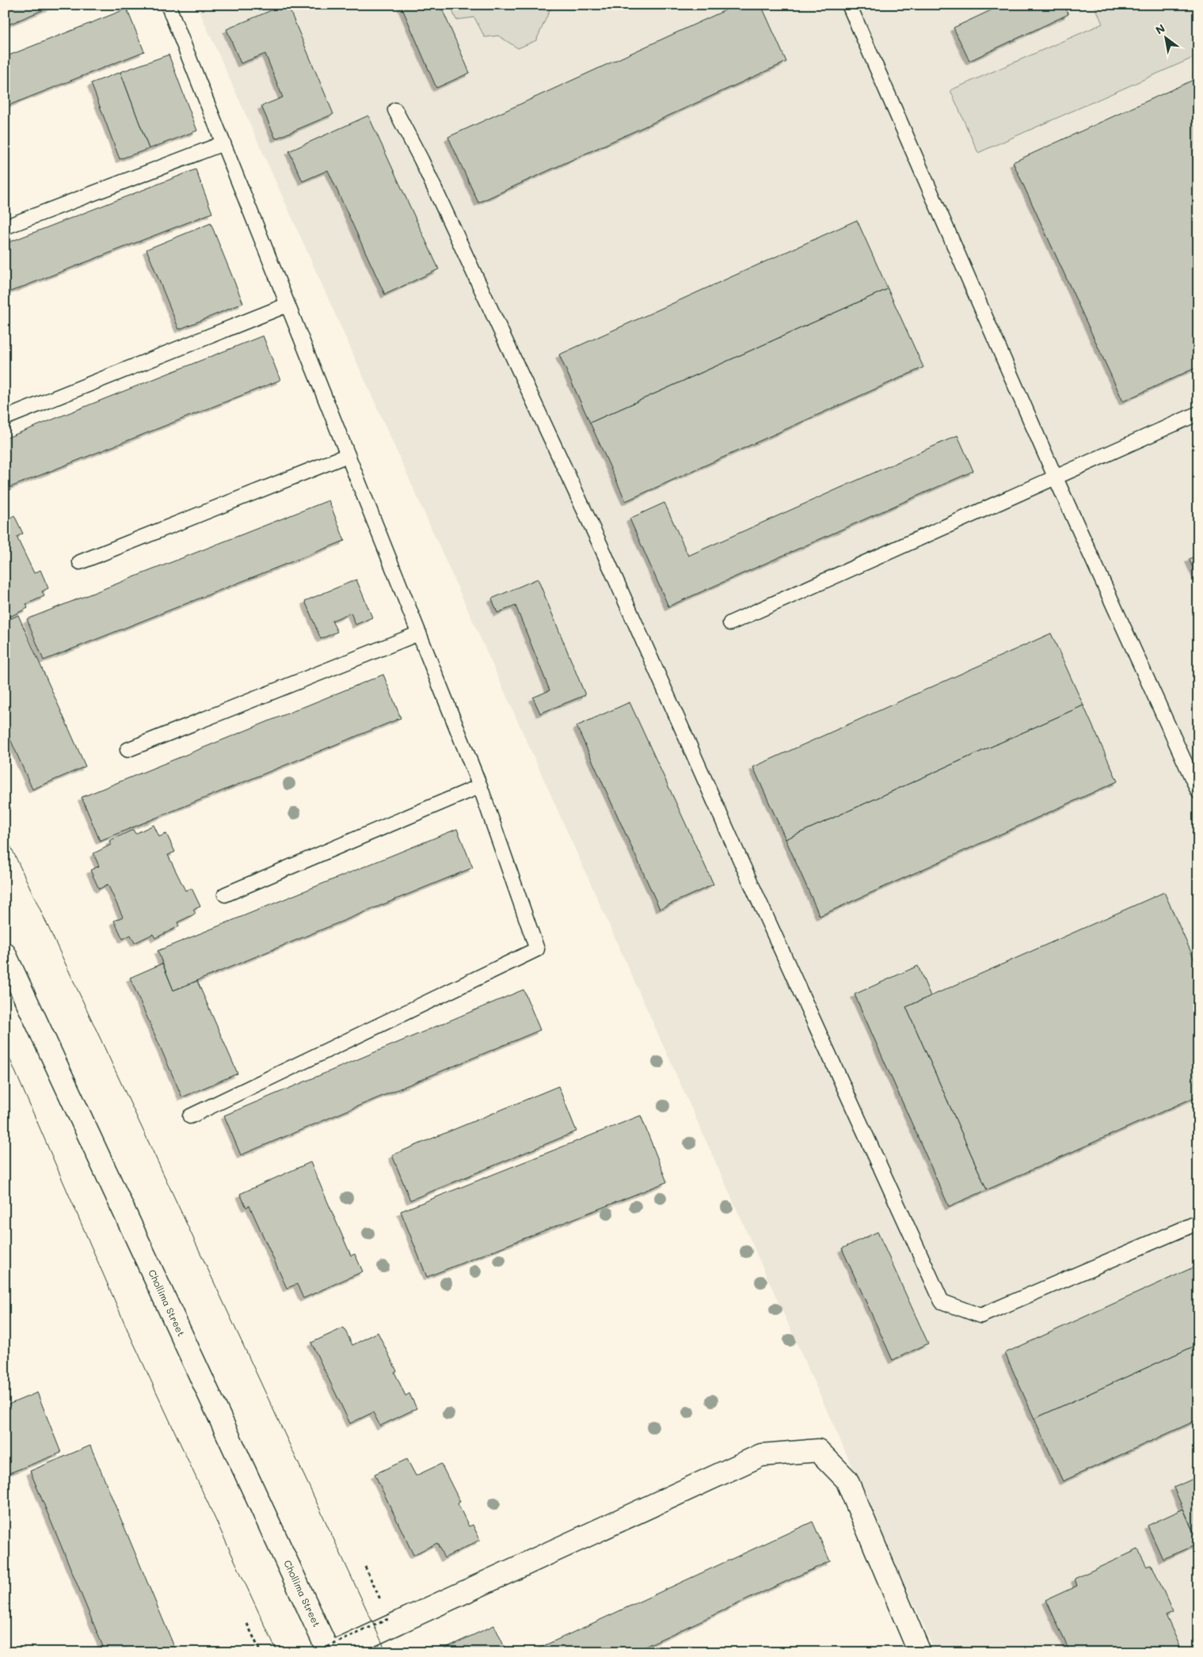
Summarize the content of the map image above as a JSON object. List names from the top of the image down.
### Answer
{
  "streets": {
    "main road": ["Chollima Street"]
  },
  "north": "top left"
}
